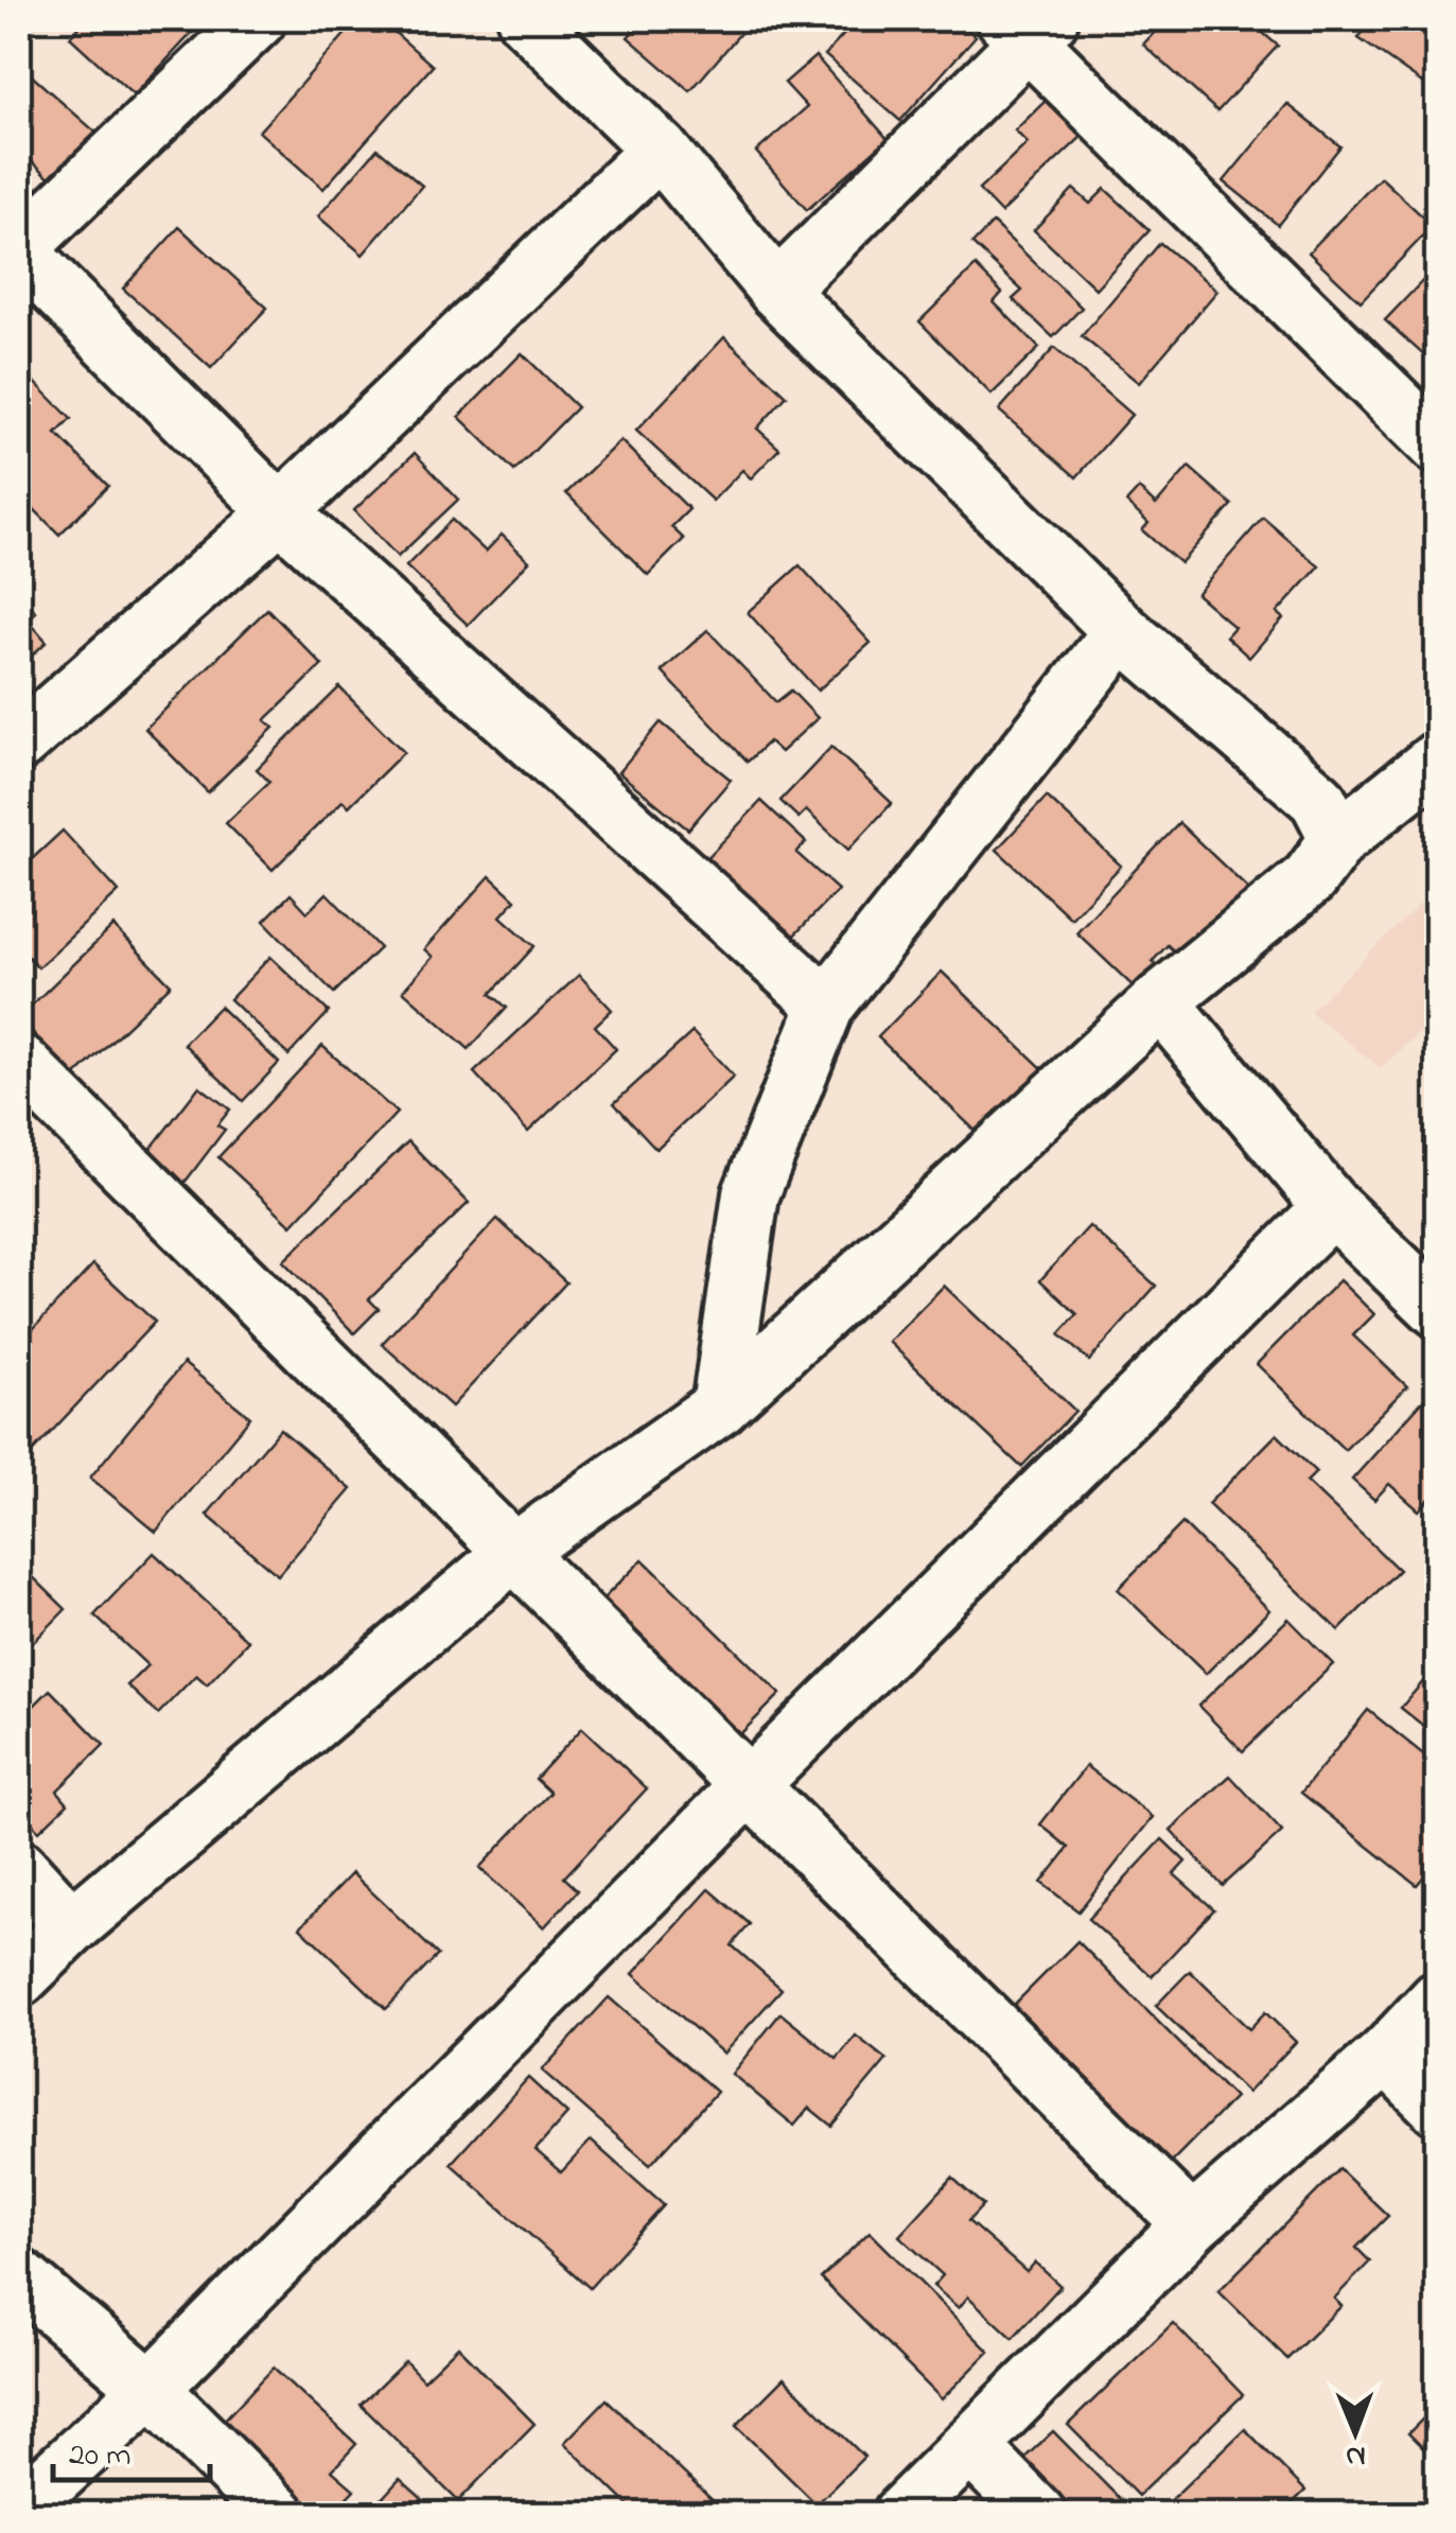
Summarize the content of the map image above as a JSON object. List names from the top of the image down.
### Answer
{
  "scale_bar": "20 m",
  "north": "bottom"
}
